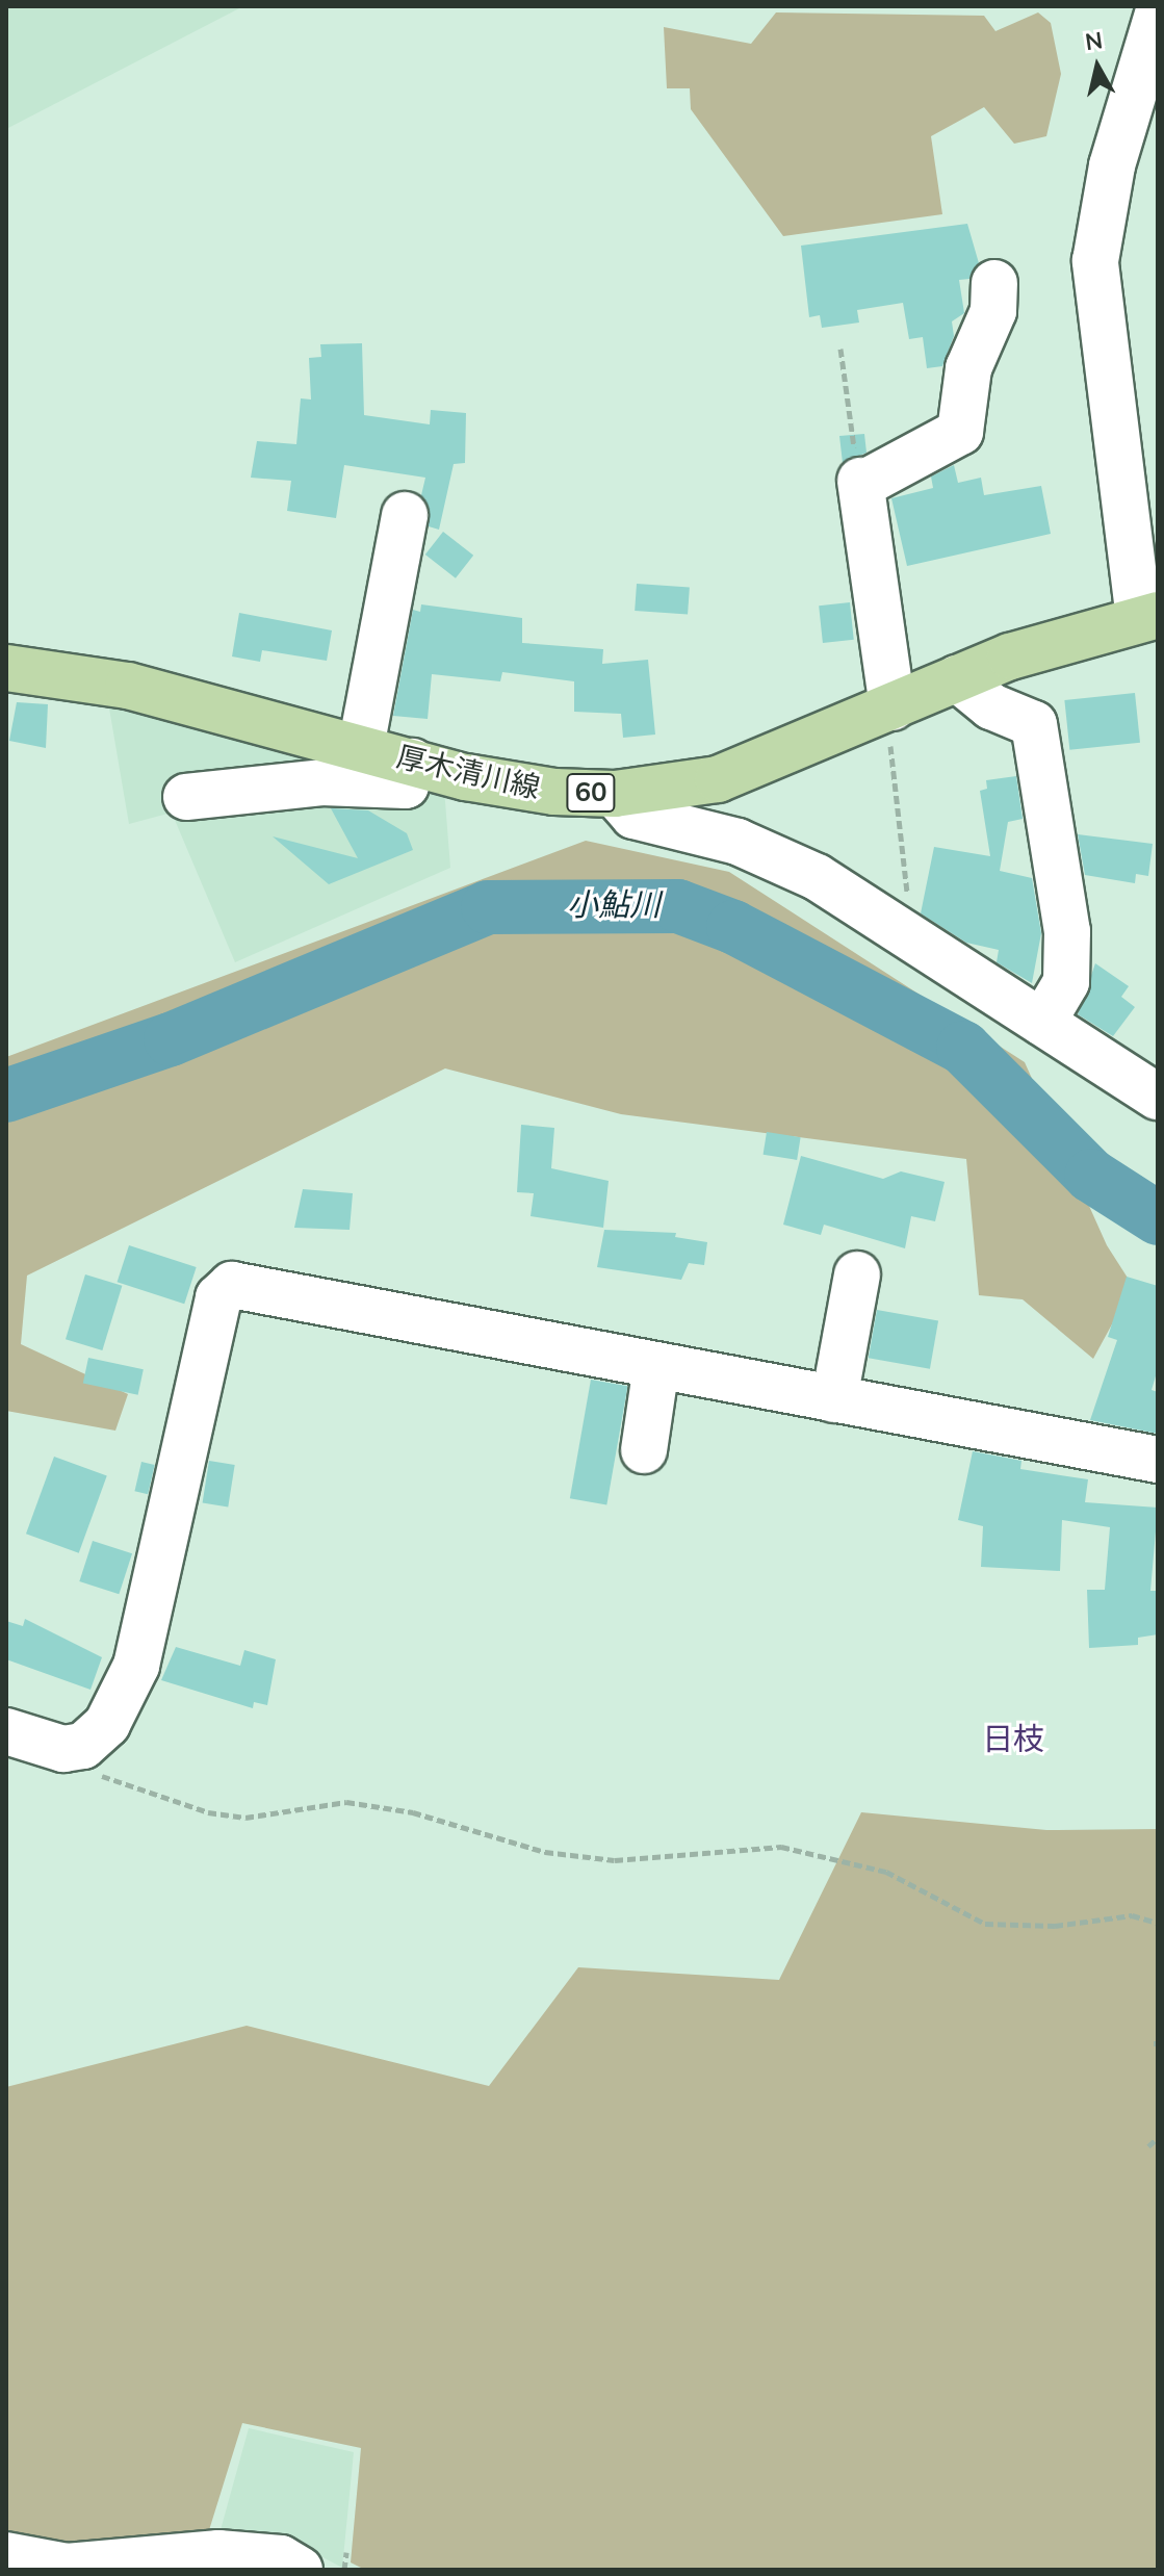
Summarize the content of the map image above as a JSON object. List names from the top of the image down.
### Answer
{
  "streets": {
    "main road": ["厚木清川線", "60"]
  },
  "districts": ["日枝"],
  "water": ["小鮎川"],
  "north": "top"
}
